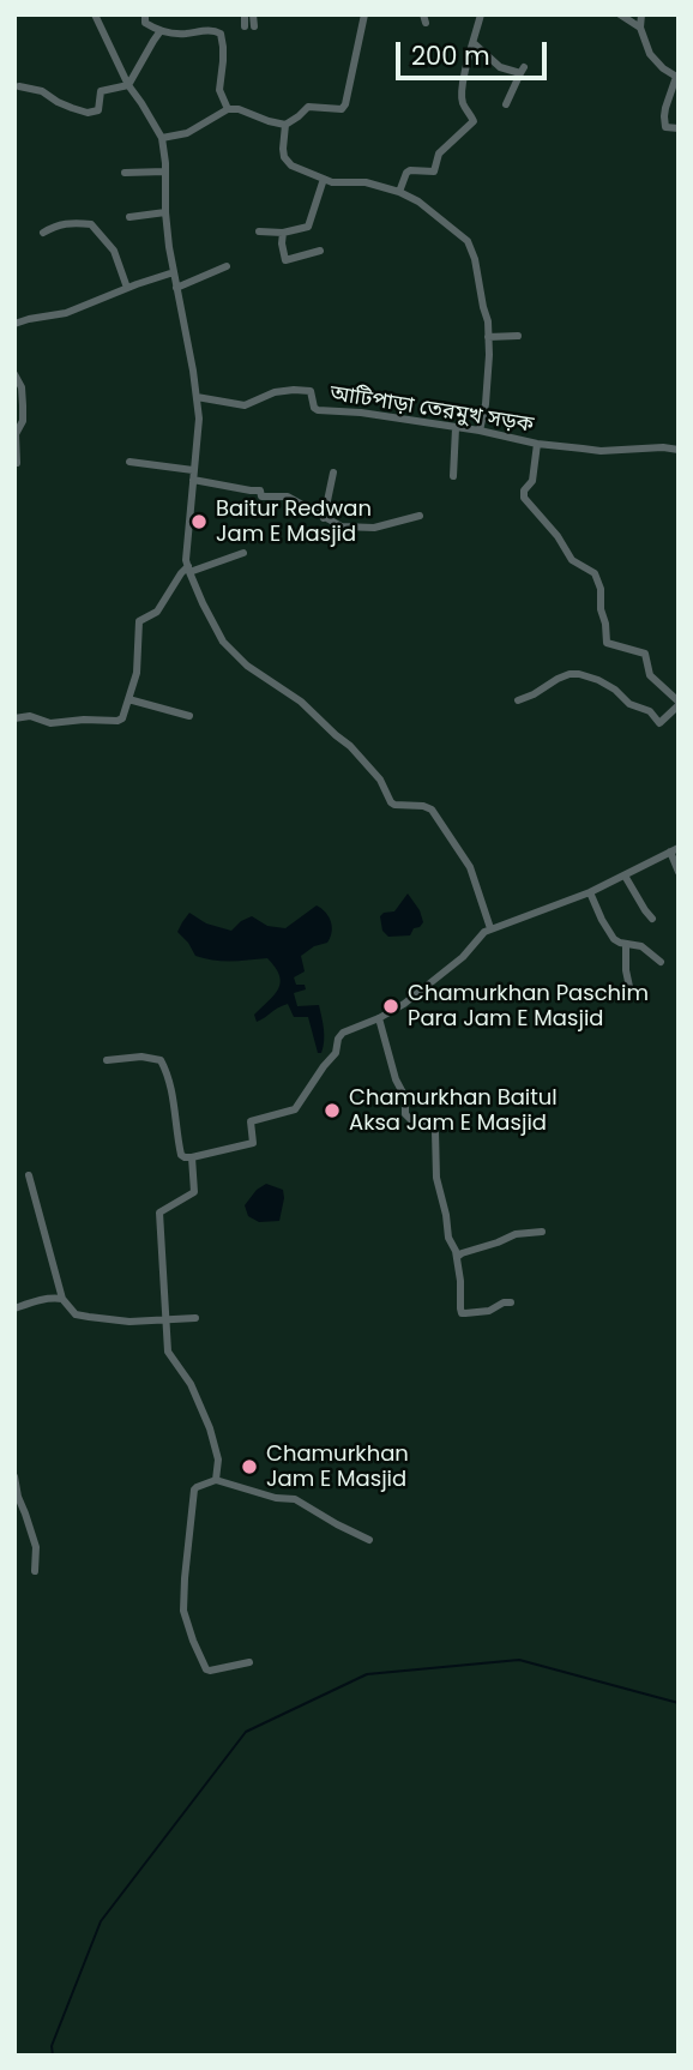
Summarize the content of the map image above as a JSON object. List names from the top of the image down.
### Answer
{
  "streets": {
    "street": ["আটিপাড়া তেরমুখ সড়ক"]
  },
  "places": [
    "Baitur Redwan Jam E Masjid",
    "Chamurkhan Paschim Para Jam E Masjid",
    "Chamurkhan Baitul Aksa Jam E Masjid",
    "Chamurkhan Jam E Masjid"
  ],
  "scale_bar": "200 m"
}
